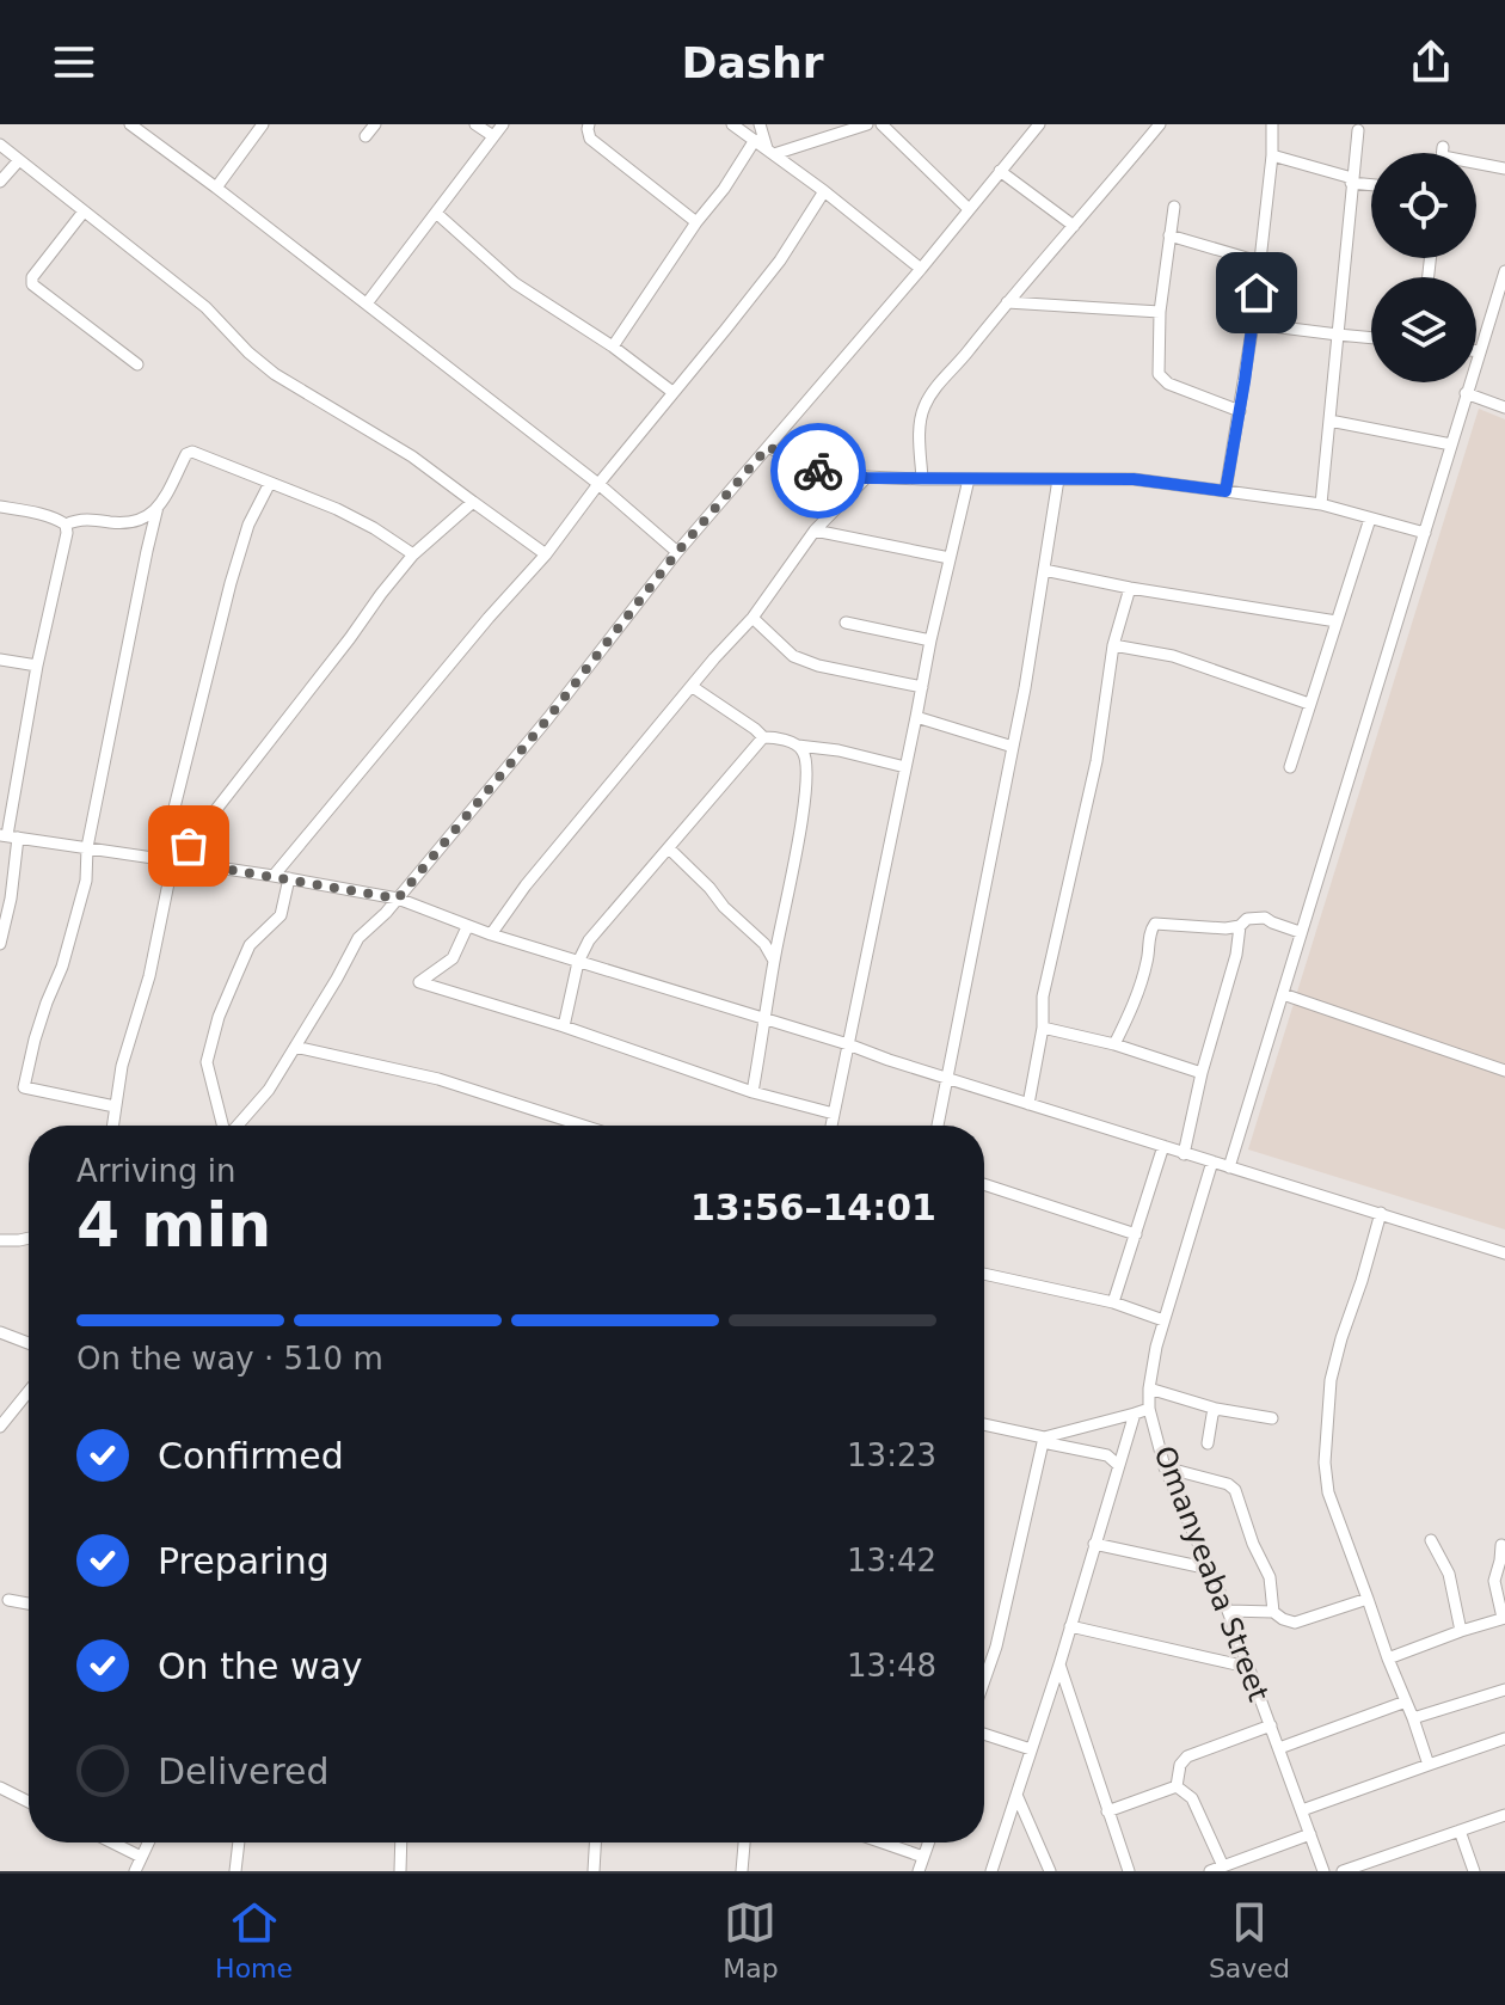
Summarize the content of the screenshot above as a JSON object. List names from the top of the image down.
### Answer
{
  "streets": {
    "street": ["Omanyeaba Street"]
  },
  "page": {
    "header": "Dashr",
    "heading": ["4 min", "Arriving in", "13:56–14:01"],
    "bar": "On the way · 510 m",
    "list": [
      ["Confirmed", "13:23"],
      ["Preparing", "13:42"],
      ["On the way", "13:48"],
      "Delivered"
    ],
    "tabs": ["Home", "Map", "Saved"]
  }
}
